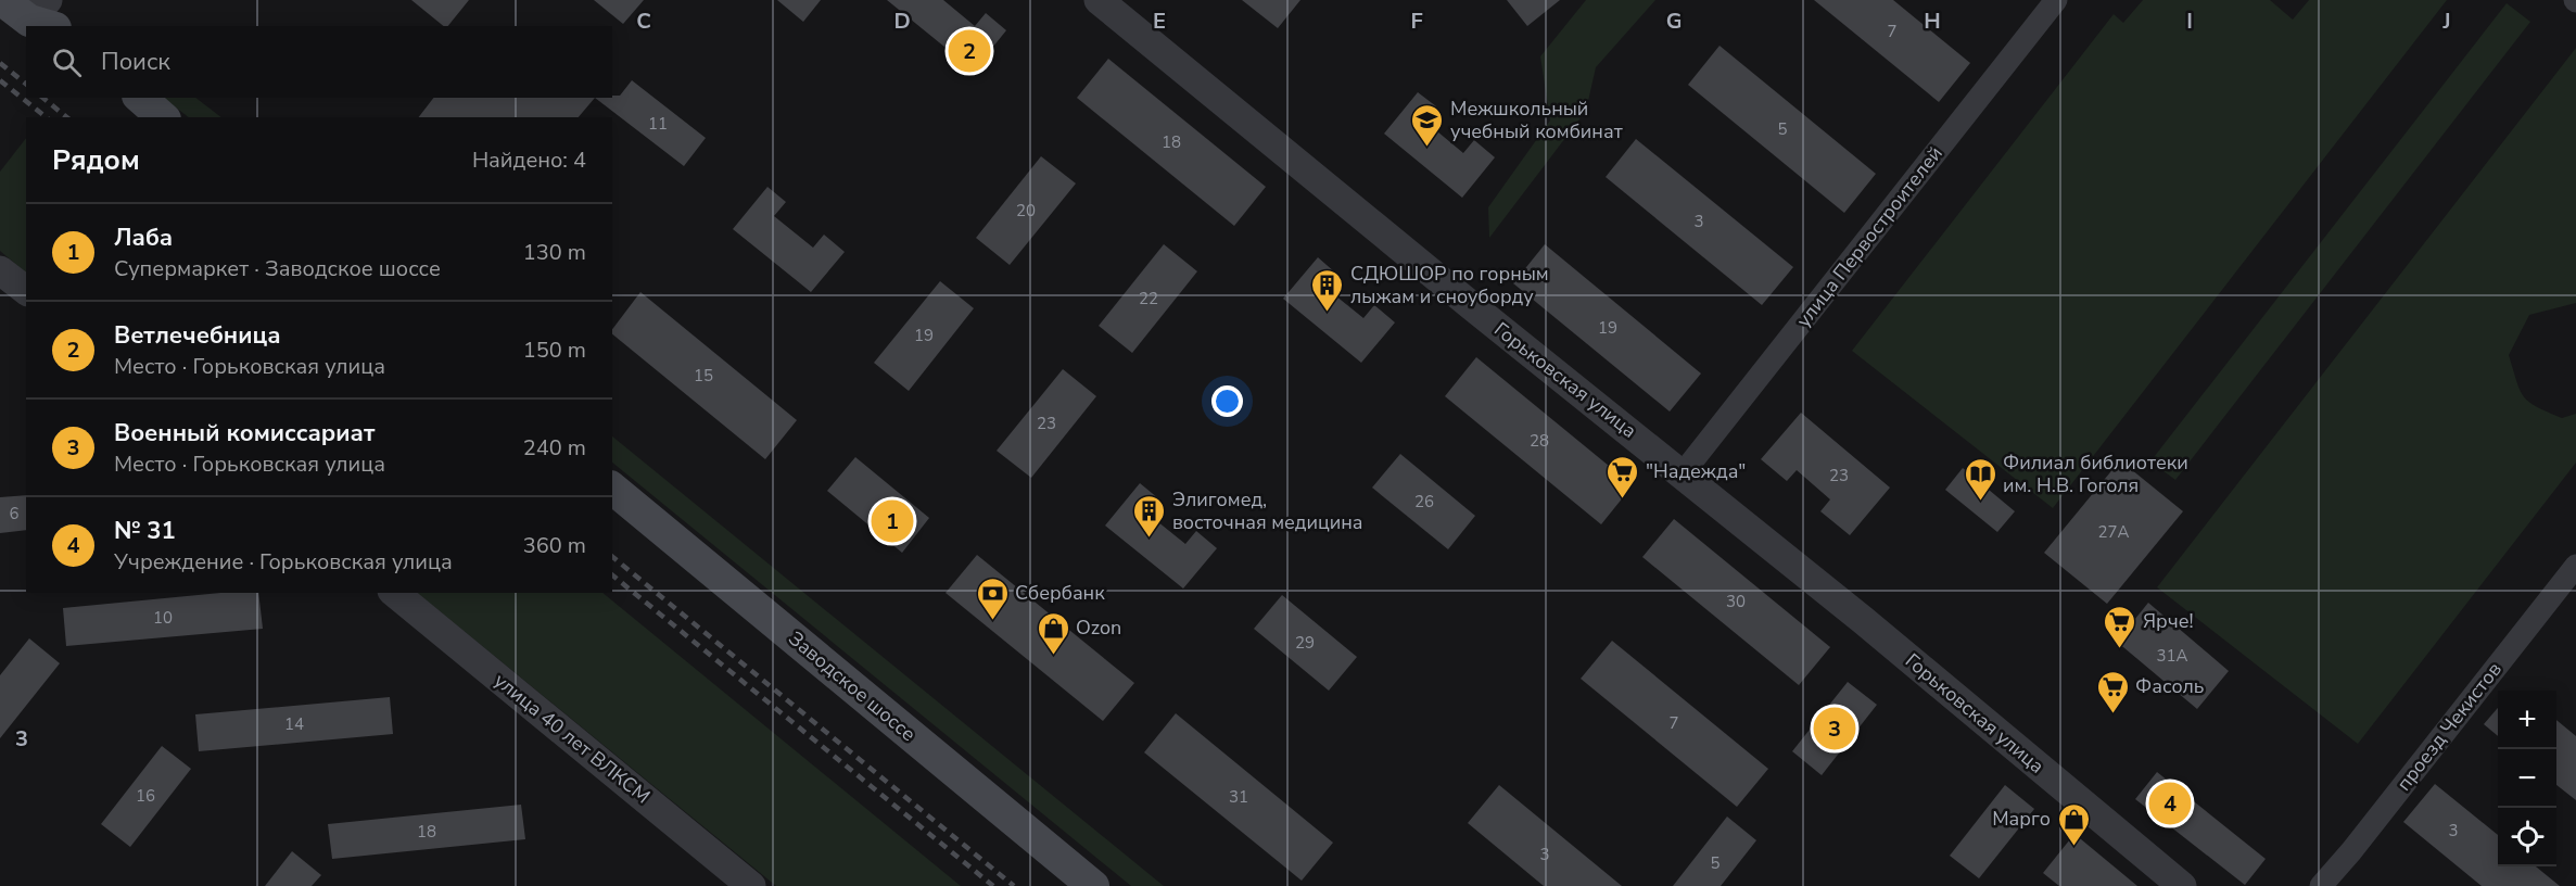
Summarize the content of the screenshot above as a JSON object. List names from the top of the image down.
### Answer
{
  "streets": {
    "main road": ["Заводское шоссе"],
    "street": [
      "улица Первостроителей",
      "Горьковская улица",
      "проезд Чекистов",
      "улица 40 лет ВЛКСМ"
    ]
  },
  "crossings": [
    ["улица Первостроителей", "Горьковская улица"]
  ],
  "places": {
    "school or university": ["Межшкольный учебный комбинат"],
    "building": ["СДЮШОР по горным лыжам и сноуборду", "Элигомед, восточная медицина"],
    "supermarket": ["\"Надежда\"", "Ярче!", "Фасоль"],
    "library": ["Филиал библиотеки им. Н.В. Гоголя"],
    "bank": ["Сбербанк"],
    "shop": ["Ozon", "Марго"]
  },
  "house_numbers": [
    "7",
    "11",
    "5",
    "18",
    "20",
    "3",
    "22",
    "19",
    "19",
    "15",
    "23",
    "28",
    "23",
    "26",
    "6",
    "27А",
    "30",
    "10",
    "29",
    "31А",
    "7",
    "14",
    "16",
    "31",
    "3",
    "18",
    "3",
    "5"
  ],
  "page": {
    "search": "Поиск",
    "pins": [
      "2",
      "1",
      "3",
      "4"
    ],
    "heading": ["Рядом", "Найдено: 4"],
    "list": [
      {
        "mark": "1",
        "name": "Лаба",
        "note": "Супермаркет · Заводское шоссе",
        "value": "130 m"
      },
      {
        "mark": "2",
        "name": "Ветлечебница",
        "note": "Место · Горьковская улица",
        "value": "150 m"
      },
      {
        "mark": "3",
        "name": "Военный комиссариат",
        "note": "Место · Горьковская улица",
        "value": "240 m"
      },
      {
        "mark": "4",
        "name": "№ 31",
        "note": "Учреждение · Горьковская улица",
        "value": "360 m"
      }
    ],
    "map_buttons": ["+", "−"]
  },
  "grid": {
    "columns": [
      "C",
      "D",
      "E",
      "F",
      "G",
      "H",
      "I",
      "J"
    ],
    "rows": ["3"]
  }
}
